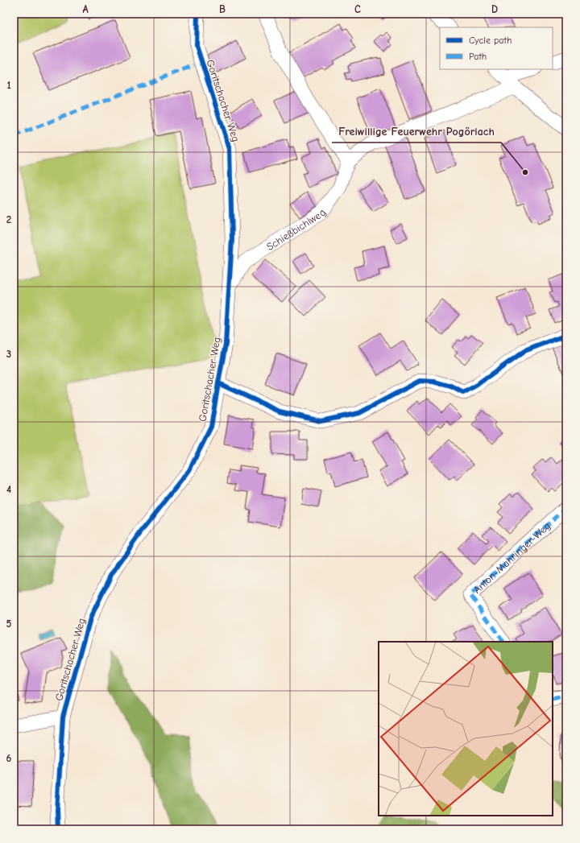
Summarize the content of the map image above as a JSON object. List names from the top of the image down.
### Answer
{
  "streets": {
    "street": ["Goritschacher Weg", "Schießbichlweg", "Anton-Mahringer-Weg"]
  },
  "crossings": [
    ["Goritschacher Weg", "Schießbichlweg"]
  ],
  "places": ["Freiwillige Feuerwehr Pogöriach"],
  "legend": ["Cycle path", "Path"],
  "grid": {
    "columns": [
      "A",
      "B",
      "C",
      "D"
    ],
    "rows": [
      "1",
      "2",
      "3",
      "4",
      "5",
      "6"
    ]
  }
}
